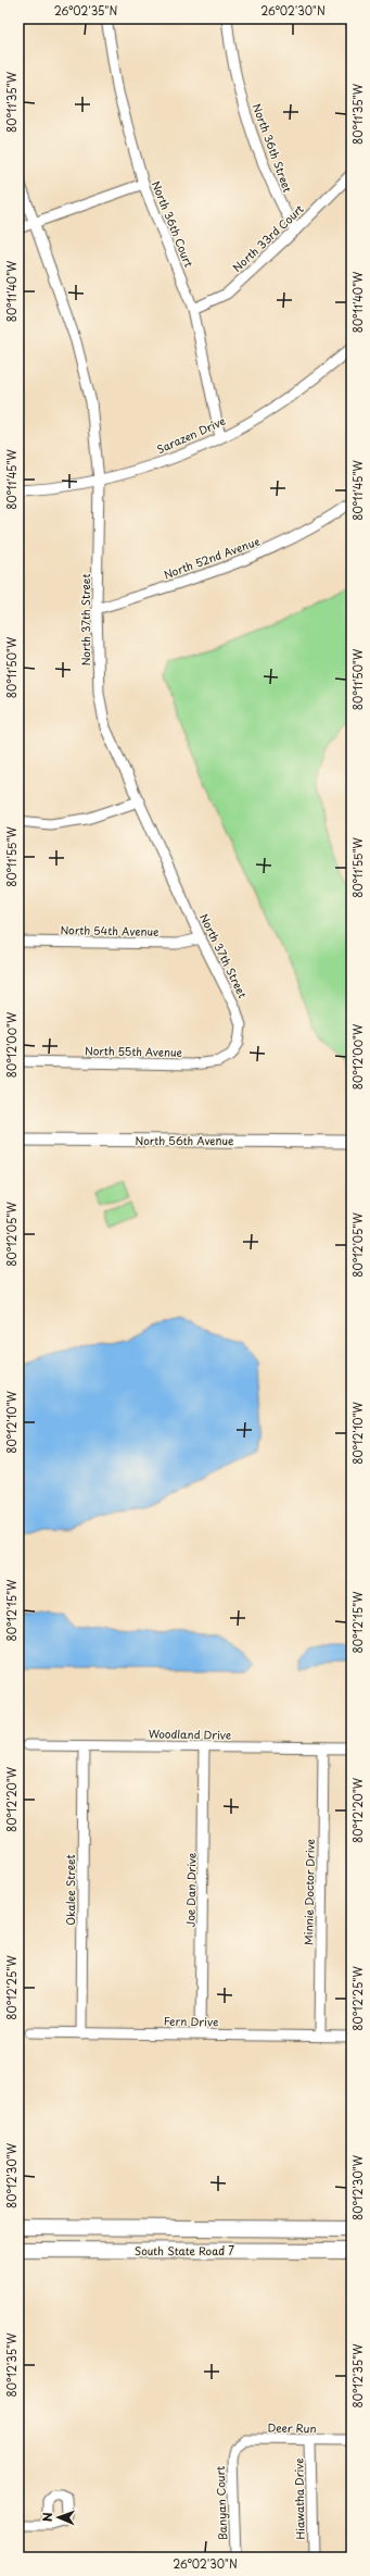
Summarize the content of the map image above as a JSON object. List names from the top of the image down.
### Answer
{
  "streets": {
    "main road": ["South State Road 7"],
    "street": [
      "North 36th Street",
      "North 36th Court",
      "North 33rd Court",
      "Sarazen Drive",
      "North 52nd Avenue",
      "North 37th Street",
      "North 54th Avenue",
      "North 55th Avenue",
      "North 56th Avenue",
      "Woodland Drive",
      "Okalee Street",
      "Joe Dan Drive",
      "Minnie Doctor Drive",
      "Fern Drive",
      "Deer Run",
      "Hiawatha Drive",
      "Banyan Court"
    ]
  },
  "crossings": [
    ["North 36th Street", "North 33rd Court"],
    ["North 36th Court", "North 33rd Court"],
    ["North 36th Court", "Sarazen Drive"],
    ["Sarazen Drive", "North 37th Street"],
    ["North 52nd Avenue", "North 37th Street"],
    ["North 37th Street", "North 54th Avenue"],
    ["North 37th Street", "North 55th Avenue"],
    ["Woodland Drive", "Okalee Street"],
    ["Woodland Drive", "Joe Dan Drive"],
    ["Woodland Drive", "Minnie Doctor Drive"],
    ["Okalee Street", "Fern Drive"],
    ["Joe Dan Drive", "Fern Drive"],
    ["Minnie Doctor Drive", "Fern Drive"],
    ["Deer Run", "Hiawatha Drive"],
    ["Deer Run", "Banyan Court"]
  ],
  "north": "left",
  "coordinates": [
    "26°02'35\"N",
    "26°02'30\"N",
    "80°11'35\"W",
    "80°11'40\"W",
    "80°11'45\"W",
    "80°11'50\"W",
    "80°11'55\"W",
    "80°12'00\"W",
    "80°12'05\"W",
    "80°12'10\"W",
    "80°12'15\"W",
    "80°12'20\"W",
    "80°12'25\"W",
    "80°12'30\"W",
    "80°12'35\"W"
  ]
}
